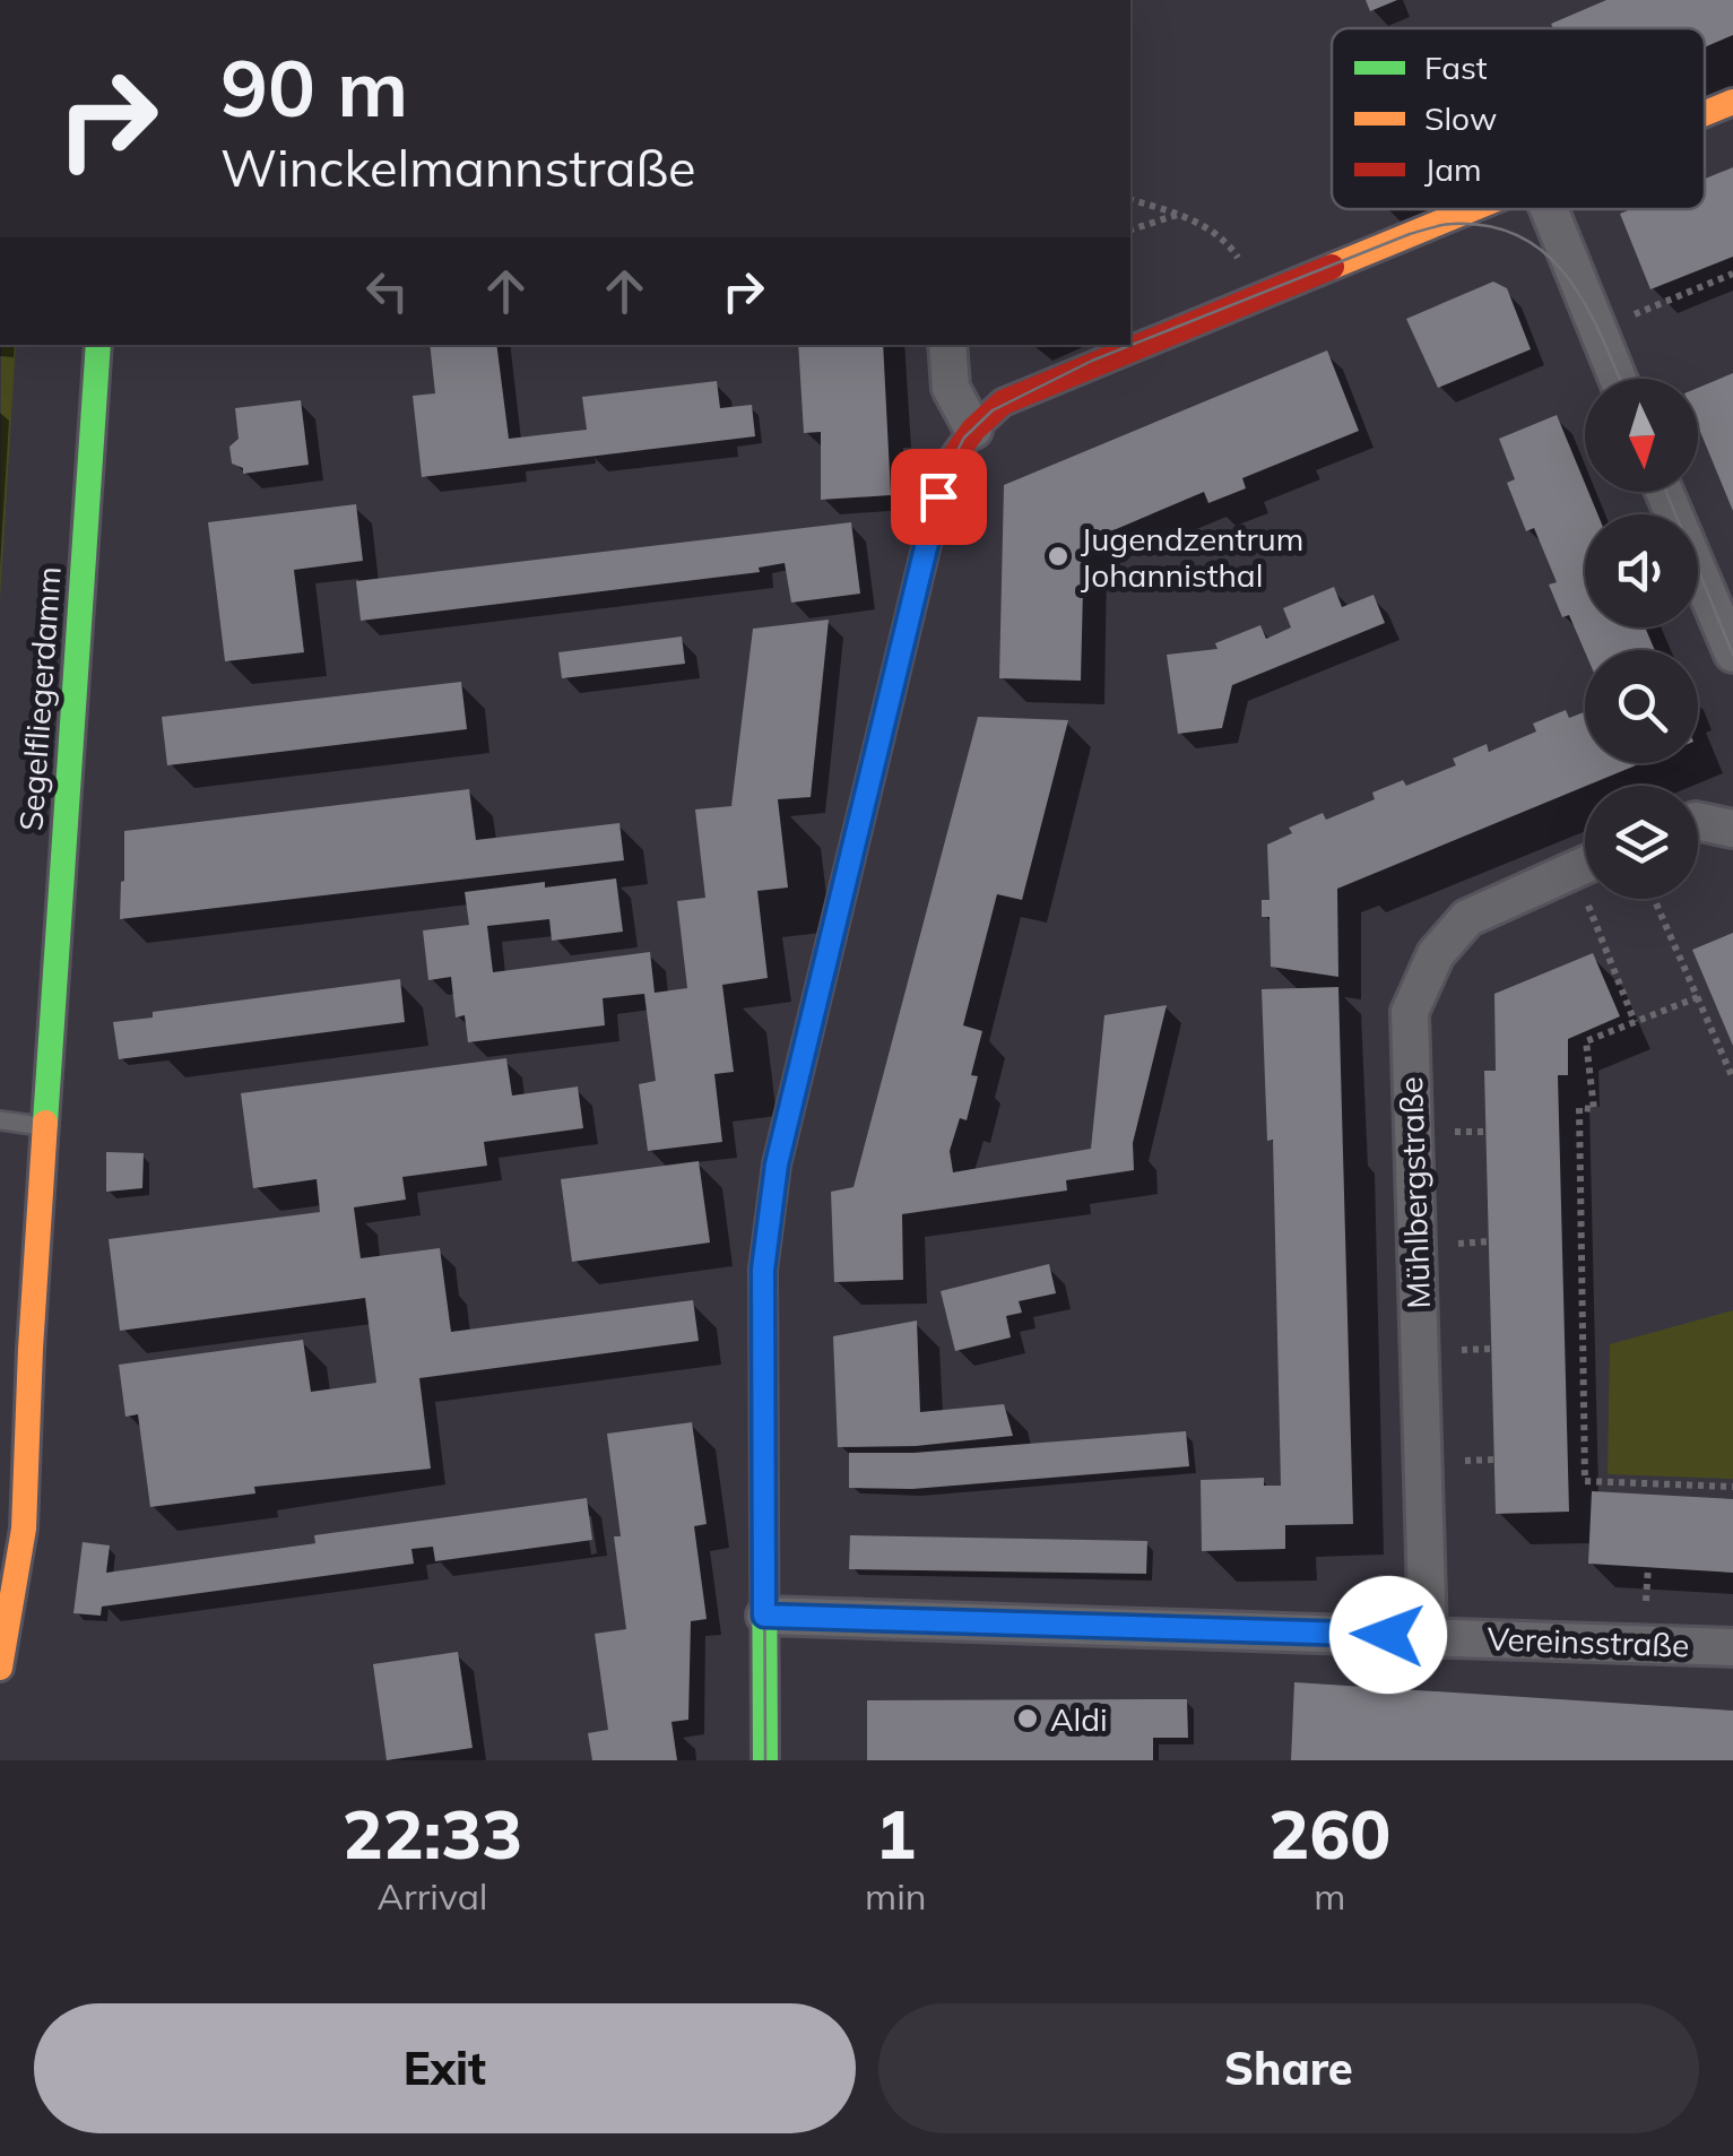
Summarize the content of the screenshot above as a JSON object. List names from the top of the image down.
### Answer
{
  "streets": {
    "street": ["Segelfliegerdamm", "Mühlbergstraße", "Vereinsstraße"]
  },
  "crossings": [
    ["Mühlbergstraße", "Vereinsstraße"]
  ],
  "places": ["Jugendzentrum Johannisthal", "Aldi"],
  "legend": ["Fast", "Slow", "Jam"],
  "north": "bottom",
  "page": {
    "turn": ["90 m", "Winckelmannstraße"],
    "eta": [
      "22:33",
      "Arrival",
      "1",
      "min",
      "260",
      "m"
    ],
    "buttons": ["Exit", "Share"]
  }
}
